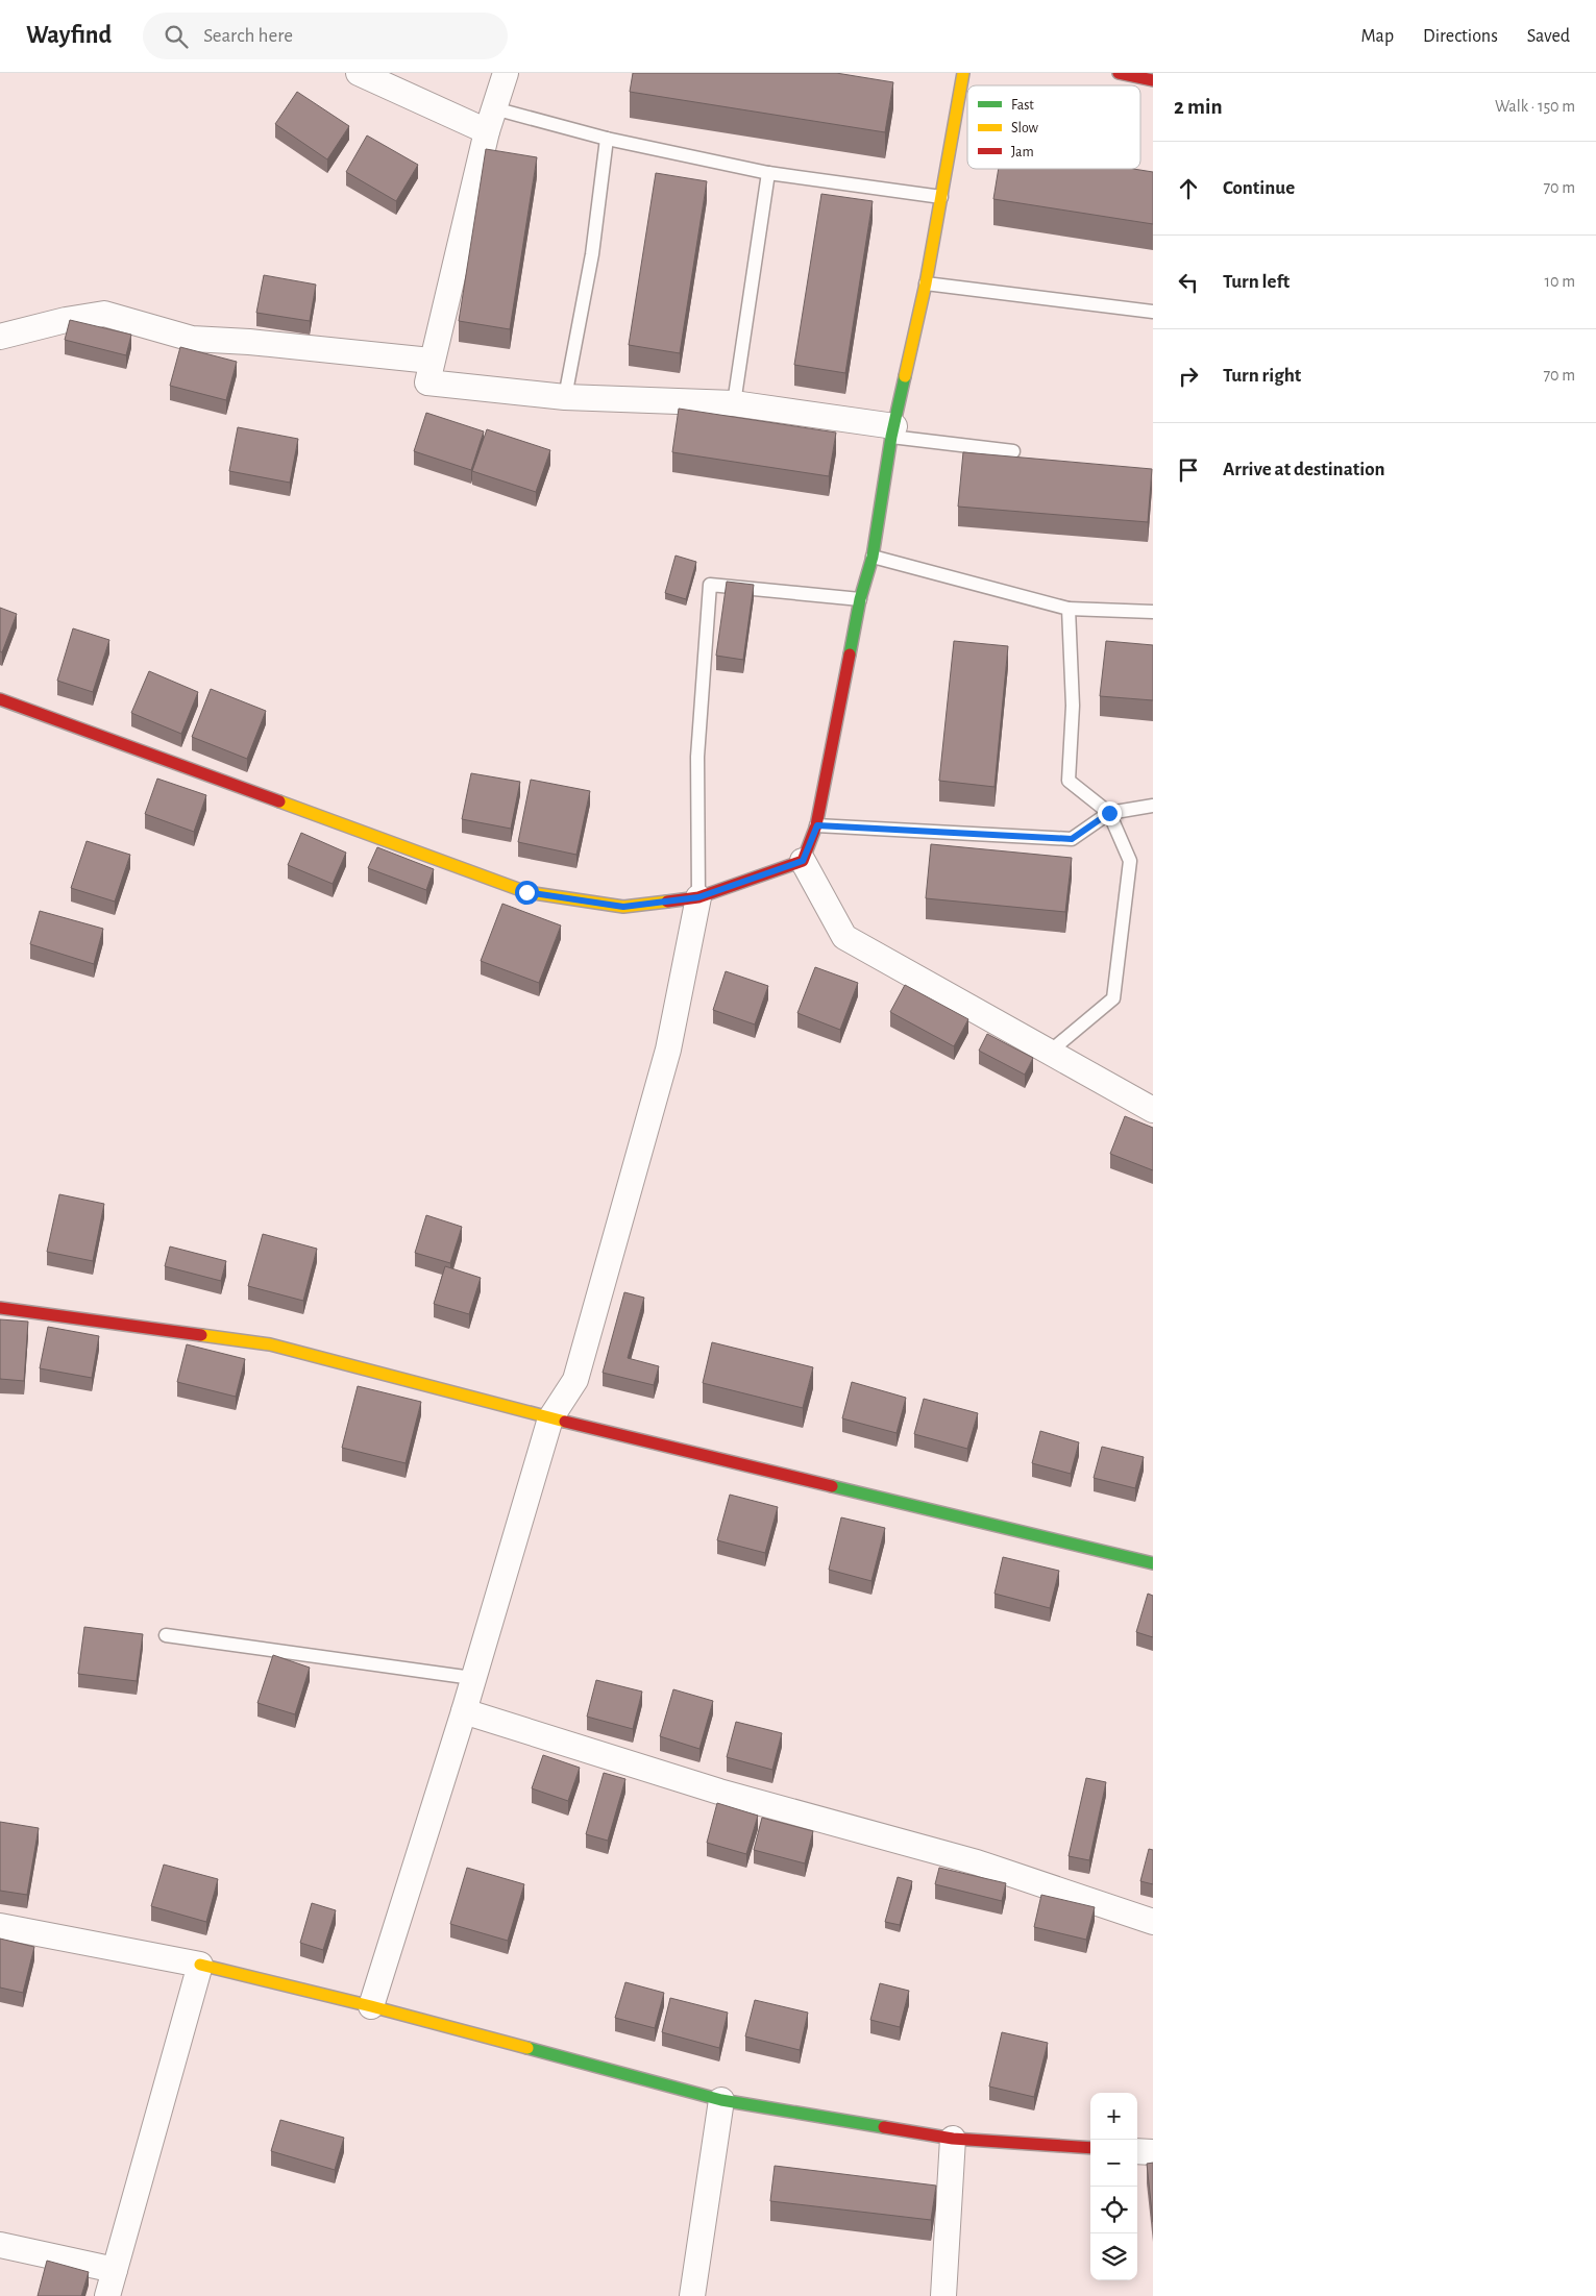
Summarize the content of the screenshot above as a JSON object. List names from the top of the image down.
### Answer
{
  "legend": ["Fast", "Slow", "Jam"],
  "page": {
    "header": "Wayfind",
    "search": "Search here",
    "nav": ["Map", "Directions", "Saved"],
    "heading": ["2 min", "Walk · 150 m"],
    "list": [
      ["Continue", "70 m"],
      ["Turn left", "10 m"],
      ["Turn right", "70 m"],
      "Arrive at destination"
    ],
    "map_buttons": ["+", "−"]
  }
}
